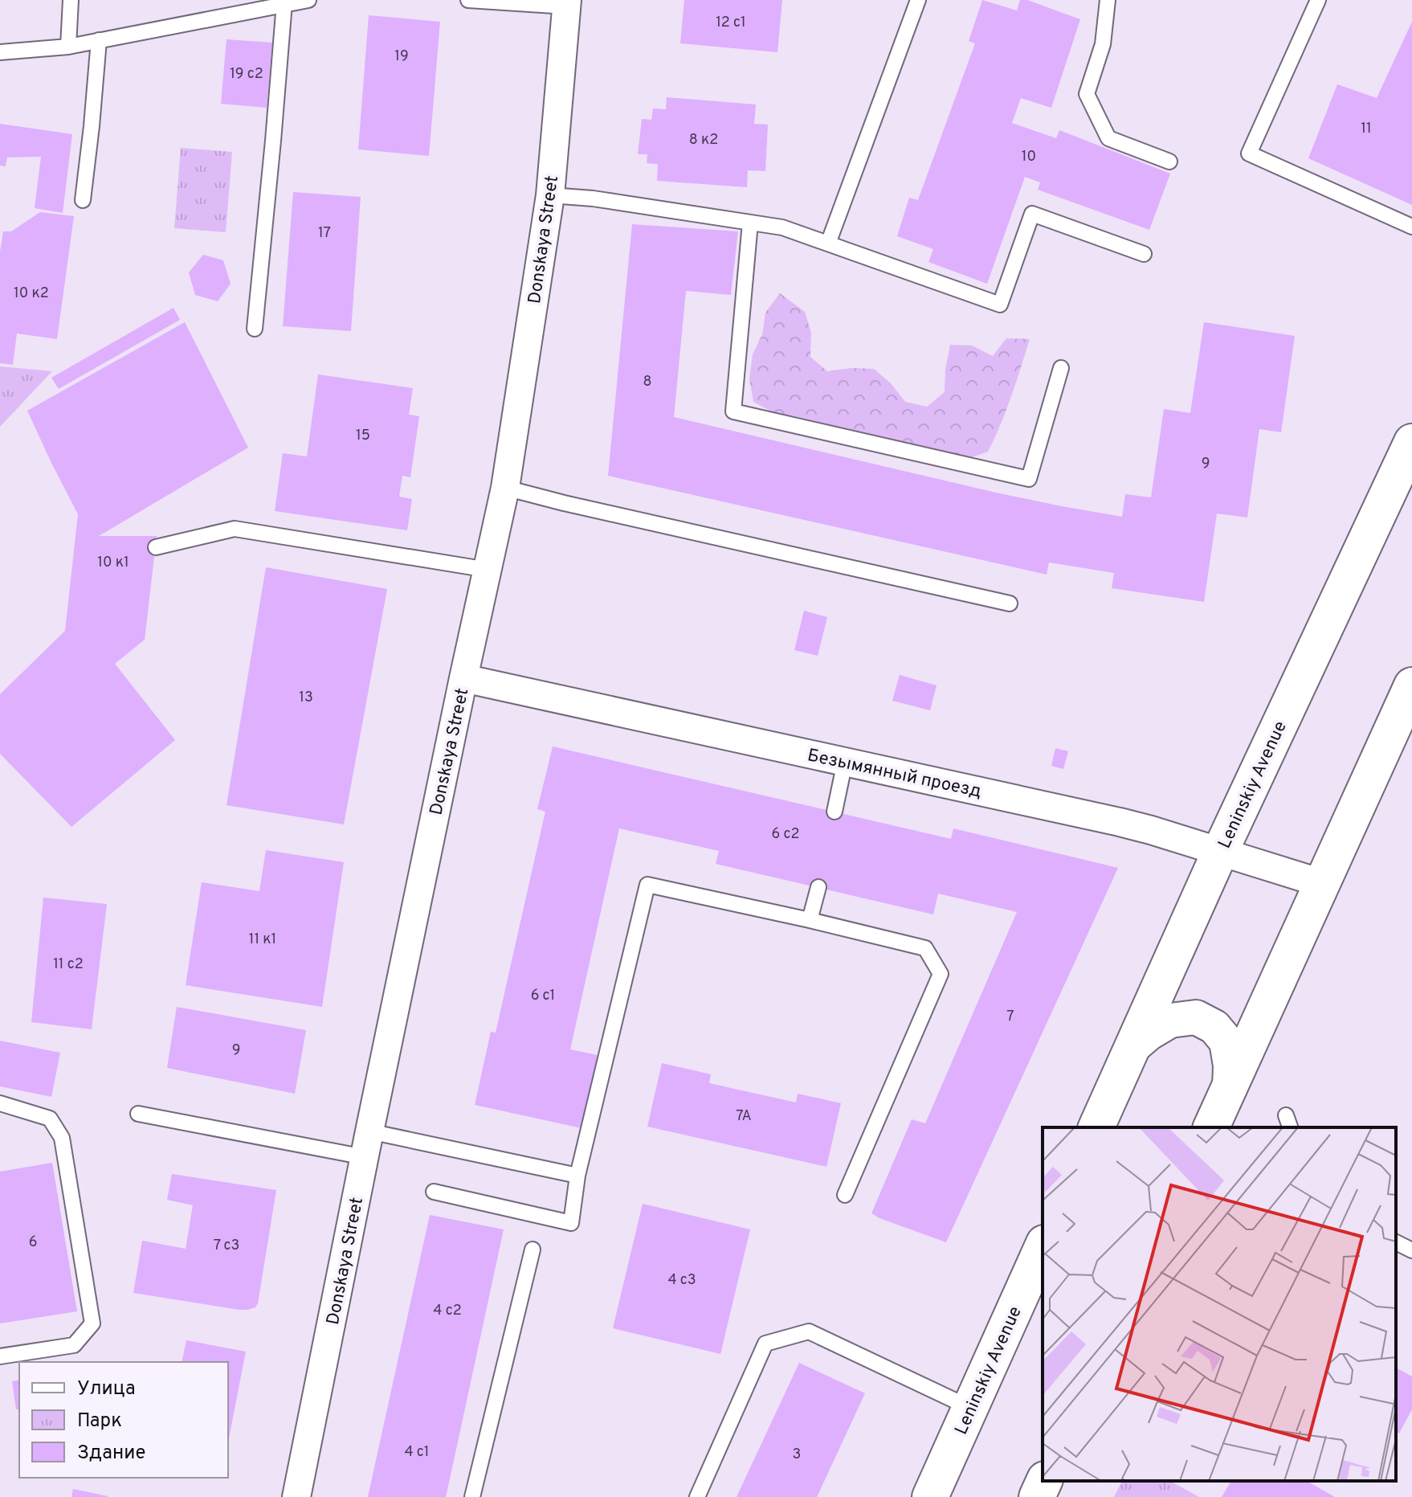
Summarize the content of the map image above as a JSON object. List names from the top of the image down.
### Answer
{
  "streets": {
    "main road": ["Leninskiy Avenue"],
    "street": ["Donskaya Street", "Безымянный проезд"]
  },
  "crossings": [
    ["Donskaya Street", "Безымянный проезд"],
    ["Безымянный проезд", "Leninskiy Avenue"]
  ],
  "house_numbers": [
    "12 с1",
    "19",
    "19 с2",
    "11",
    "8 к2",
    "10",
    "17",
    "10 к2",
    "8",
    "15",
    "9",
    "10 к1",
    "13",
    "6 с2",
    "11 к1",
    "11 с2",
    "6 с1",
    "7",
    "9",
    "7А",
    "6",
    "7 с3",
    "4 с3",
    "4 с2",
    "4 с1",
    "3"
  ],
  "legend": ["Улица", "Парк", "Здание"]
}
